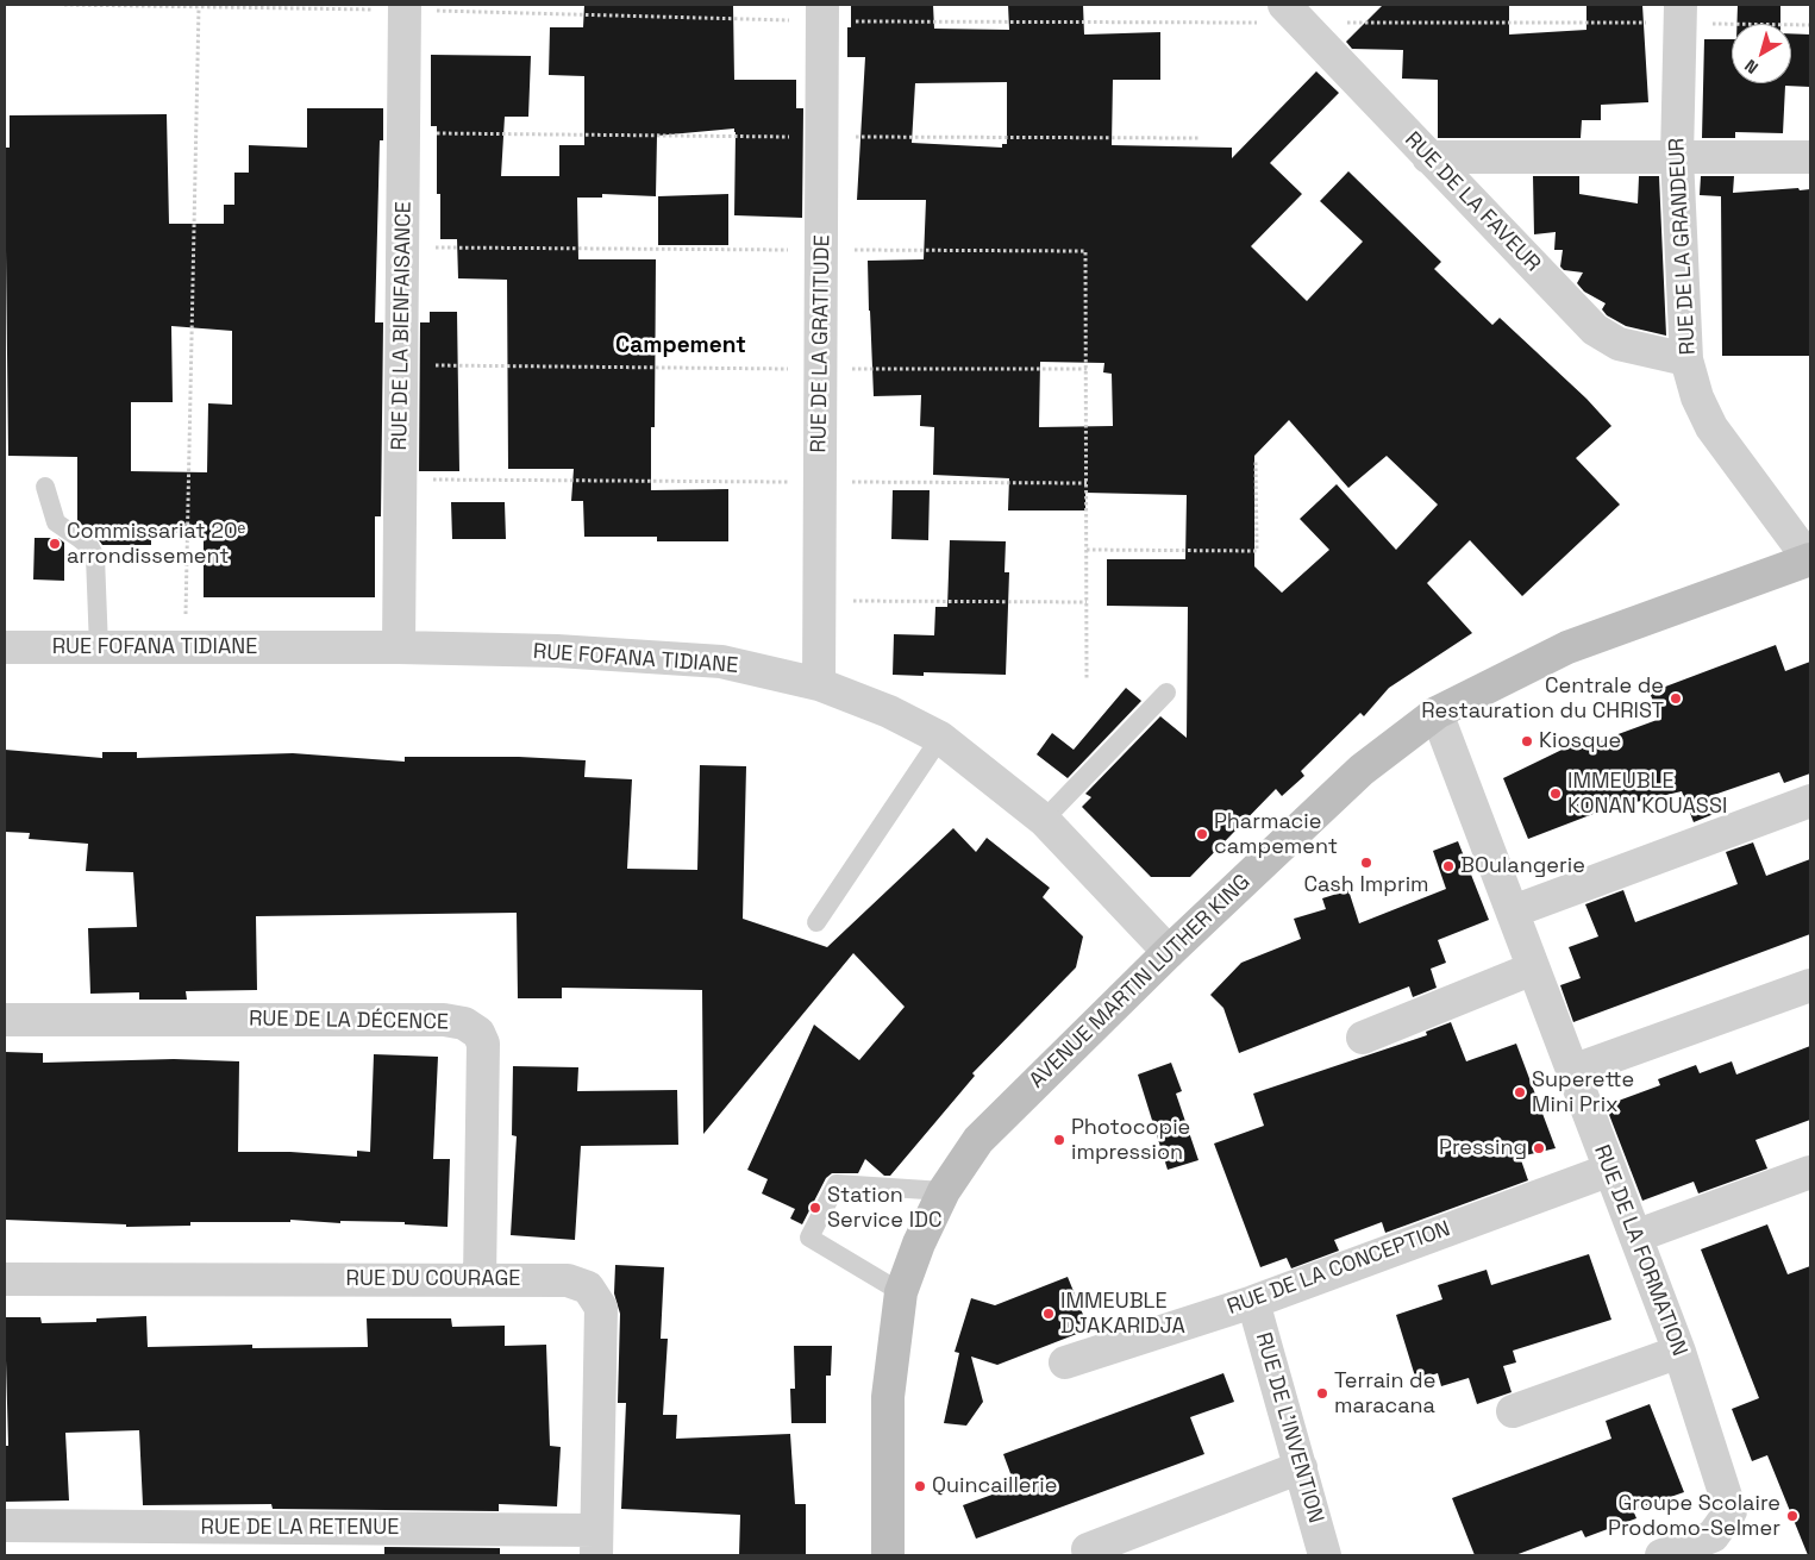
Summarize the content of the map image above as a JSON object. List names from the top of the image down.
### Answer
{
  "streets": {
    "street": [
      "RUE DE LA FAVEUR",
      "RUE DE LA GRANDEUR",
      "RUE DE LA BIENFAISANCE",
      "RUE DE LA GRATITUDE",
      "RUE FOFANA TIDIANE",
      "AVENUE MARTIN LUTHER KING",
      "RUE DE LA DÉCENCE",
      "RUE DE LA FORMATION",
      "RUE DE LA CONCEPTION",
      "RUE DU COURAGE",
      "RUE DE L'INVENTION",
      "RUE DE LA RETENUE"
    ]
  },
  "crossings": [
    ["RUE DE LA FAVEUR", "RUE DE LA GRANDEUR"],
    ["RUE DE LA GRANDEUR", "AVENUE MARTIN LUTHER KING"],
    ["RUE DE LA BIENFAISANCE", "RUE FOFANA TIDIANE"],
    ["RUE DE LA GRATITUDE", "RUE FOFANA TIDIANE"],
    ["RUE FOFANA TIDIANE", "AVENUE MARTIN LUTHER KING"],
    ["AVENUE MARTIN LUTHER KING", "RUE DE LA FORMATION"],
    ["RUE DE LA DÉCENCE", "RUE DU COURAGE"],
    ["RUE DE LA FORMATION", "RUE DE LA CONCEPTION"],
    ["RUE DE LA CONCEPTION", "RUE DE L'INVENTION"],
    ["RUE DU COURAGE", "RUE DE LA RETENUE"]
  ],
  "districts": ["Campement"],
  "places": [
    "Commissariat 20ᵉ arrondissement",
    "Centrale de Restauration du CHRIST",
    "Kiosque",
    "IMMEUBLE KONAN KOUASSI",
    "Pharmacie campement",
    "Cash Imprim",
    "BOulangerie",
    "Superette Mini Prix",
    "Photocopie impression",
    "Pressing",
    "Station Service IDC",
    "IMMEUBLE DJAKARIDJA",
    "Terrain de maracana",
    "Quincaillerie",
    "Groupe Scolaire Prodomo-Selmer"
  ],
  "north": "bottom left"
}
